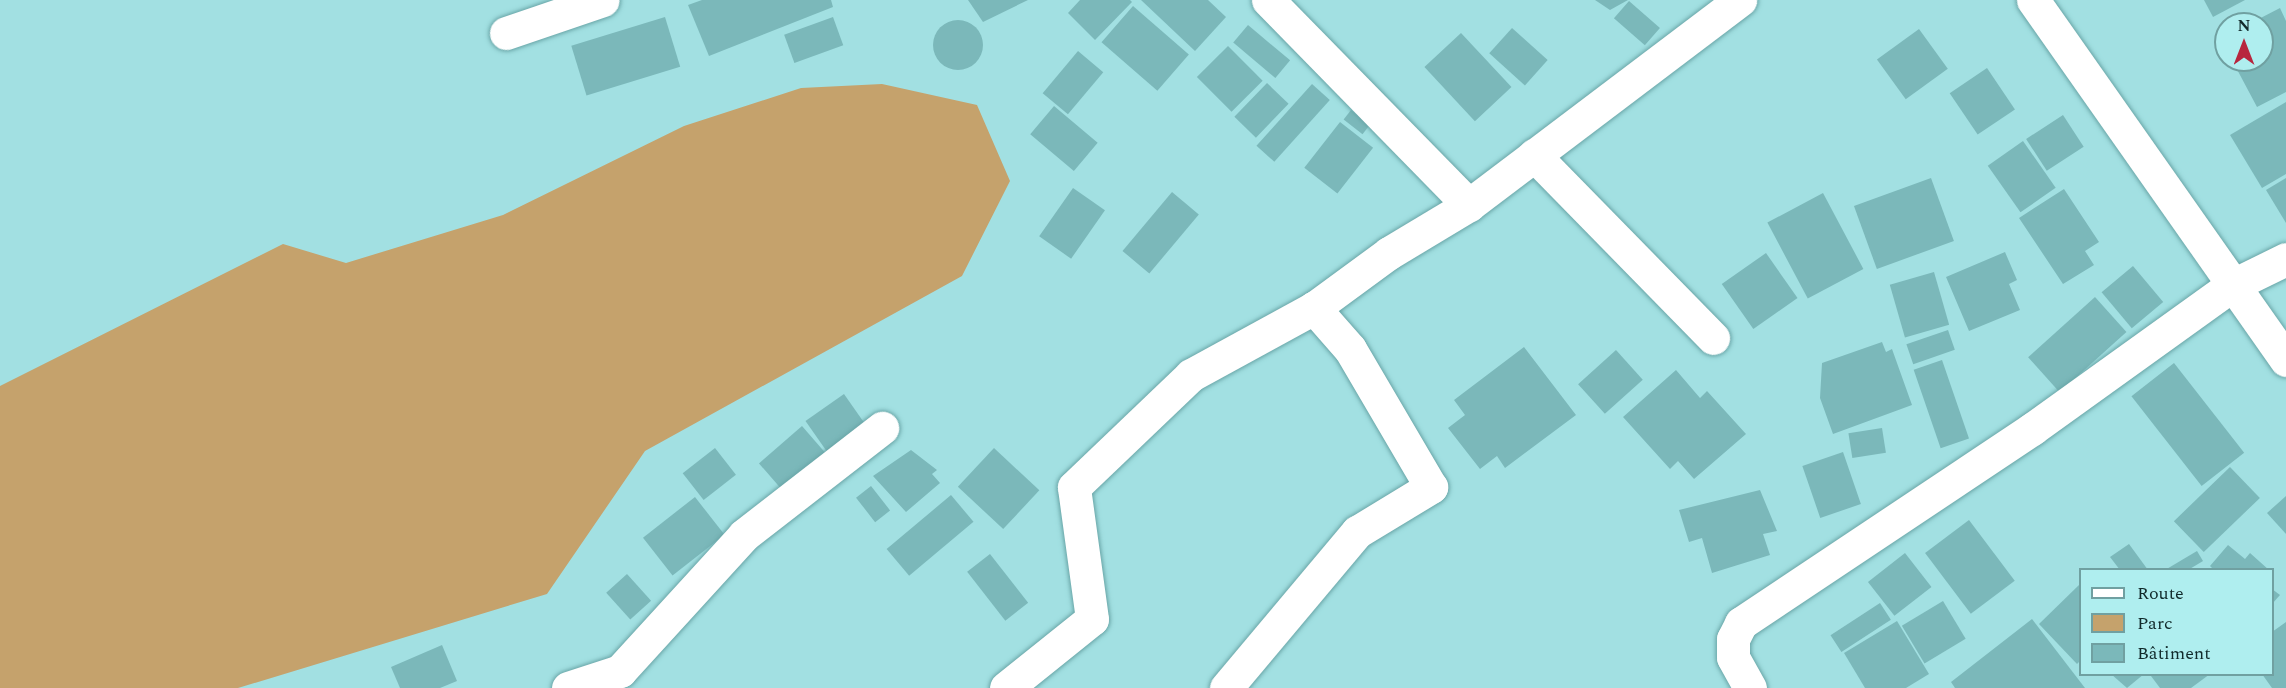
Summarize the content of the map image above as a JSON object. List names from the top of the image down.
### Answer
{
  "legend": ["Route", "Parc", "Bâtiment"],
  "north": "top"
}
